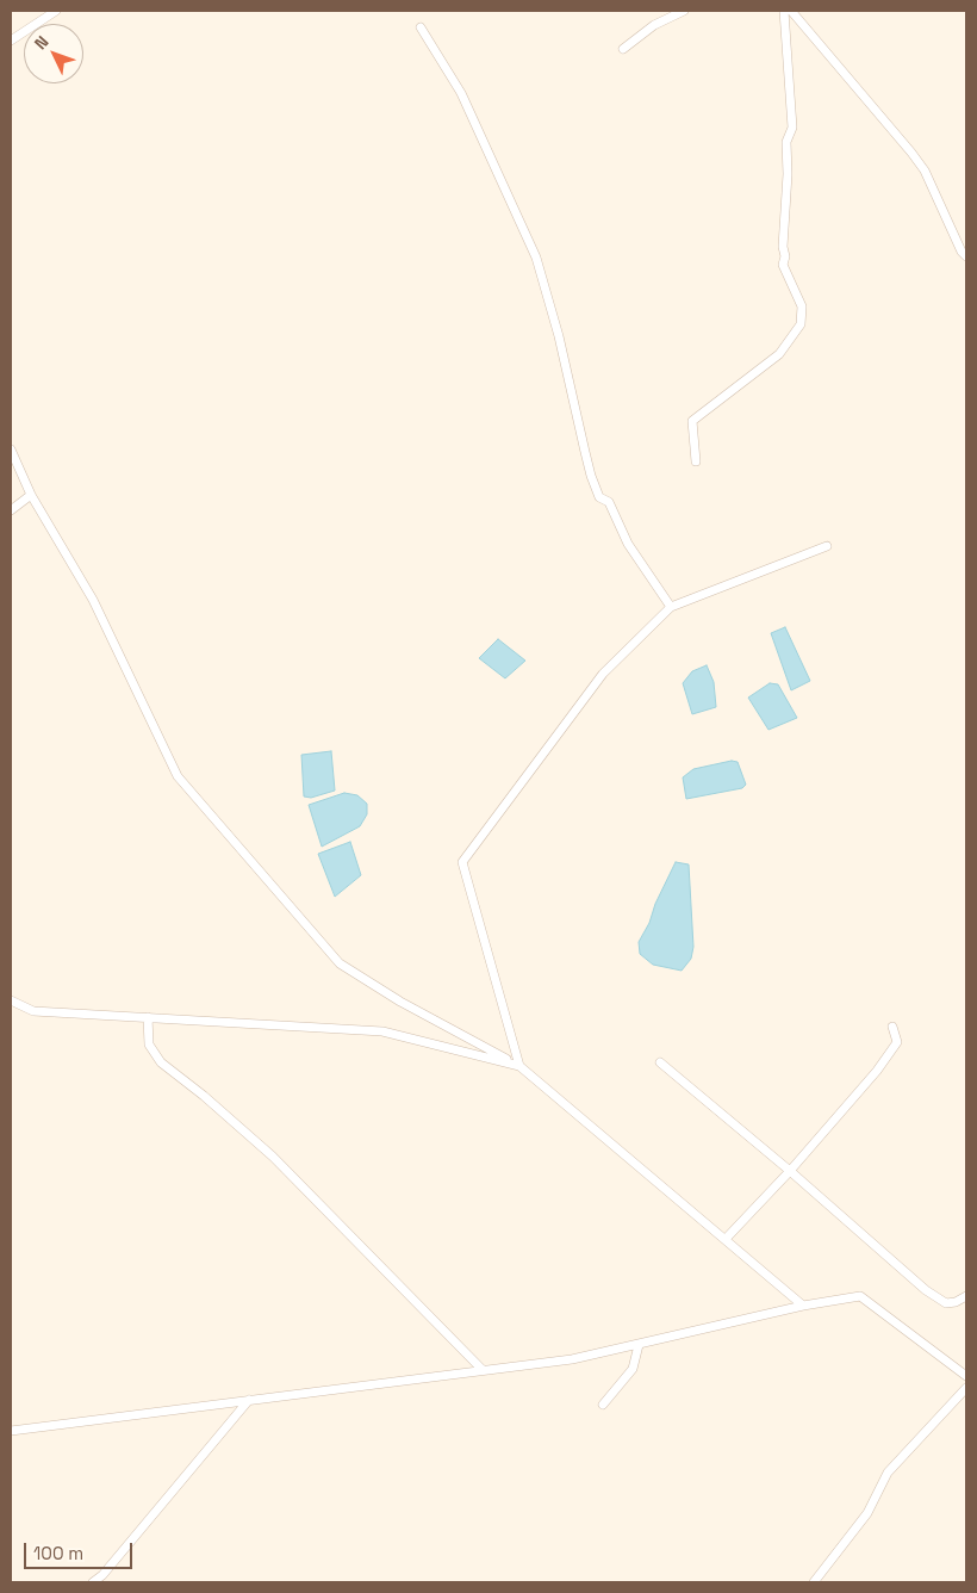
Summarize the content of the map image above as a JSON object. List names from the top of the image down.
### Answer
{
  "scale_bar": "100 m",
  "north": "top left"
}
